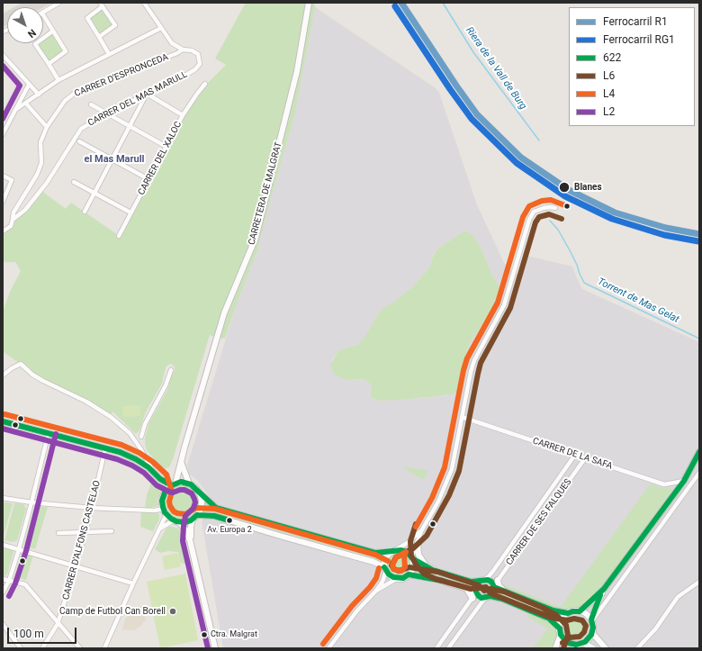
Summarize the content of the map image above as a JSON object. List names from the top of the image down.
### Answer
{
  "streets": {
    "street": [
      "CARRER D'ESPRONCEDA",
      "CARRER DEL MAS MARULL",
      "CARRER DEL XALOC",
      "CARRETERA DE MALGRAT",
      "CARRER DE LA SAFA",
      "CARRER DE SES FALQUES",
      "CARRER D'ALFONS CASTELAO"
    ]
  },
  "crossings": [
    ["CARRER D'ESPRONCEDA", "CARRER DEL MAS MARULL"],
    ["CARRER DE LA SAFA", "CARRER DE SES FALQUES"]
  ],
  "districts": ["el Mas Marull"],
  "water": ["Riera de la Vall de Burg", "Torrent de Mas Gelat"],
  "places": [
    "Blanes",
    "Av. Europa 2",
    "Camp de Futbol Can Borell",
    "Ctra. Malgrat"
  ],
  "lines": [
    "rail line R1",
    "rail line RG1",
    "transit line L2",
    "transit line L4",
    "transit line L6",
    "transit line 622"
  ],
  "legend": [
    "Ferrocarril R1",
    "Ferrocarril RG1",
    "622",
    "L6",
    "L4",
    "L2"
  ],
  "scale_bar": "100 m",
  "north": "bottom right"
}
